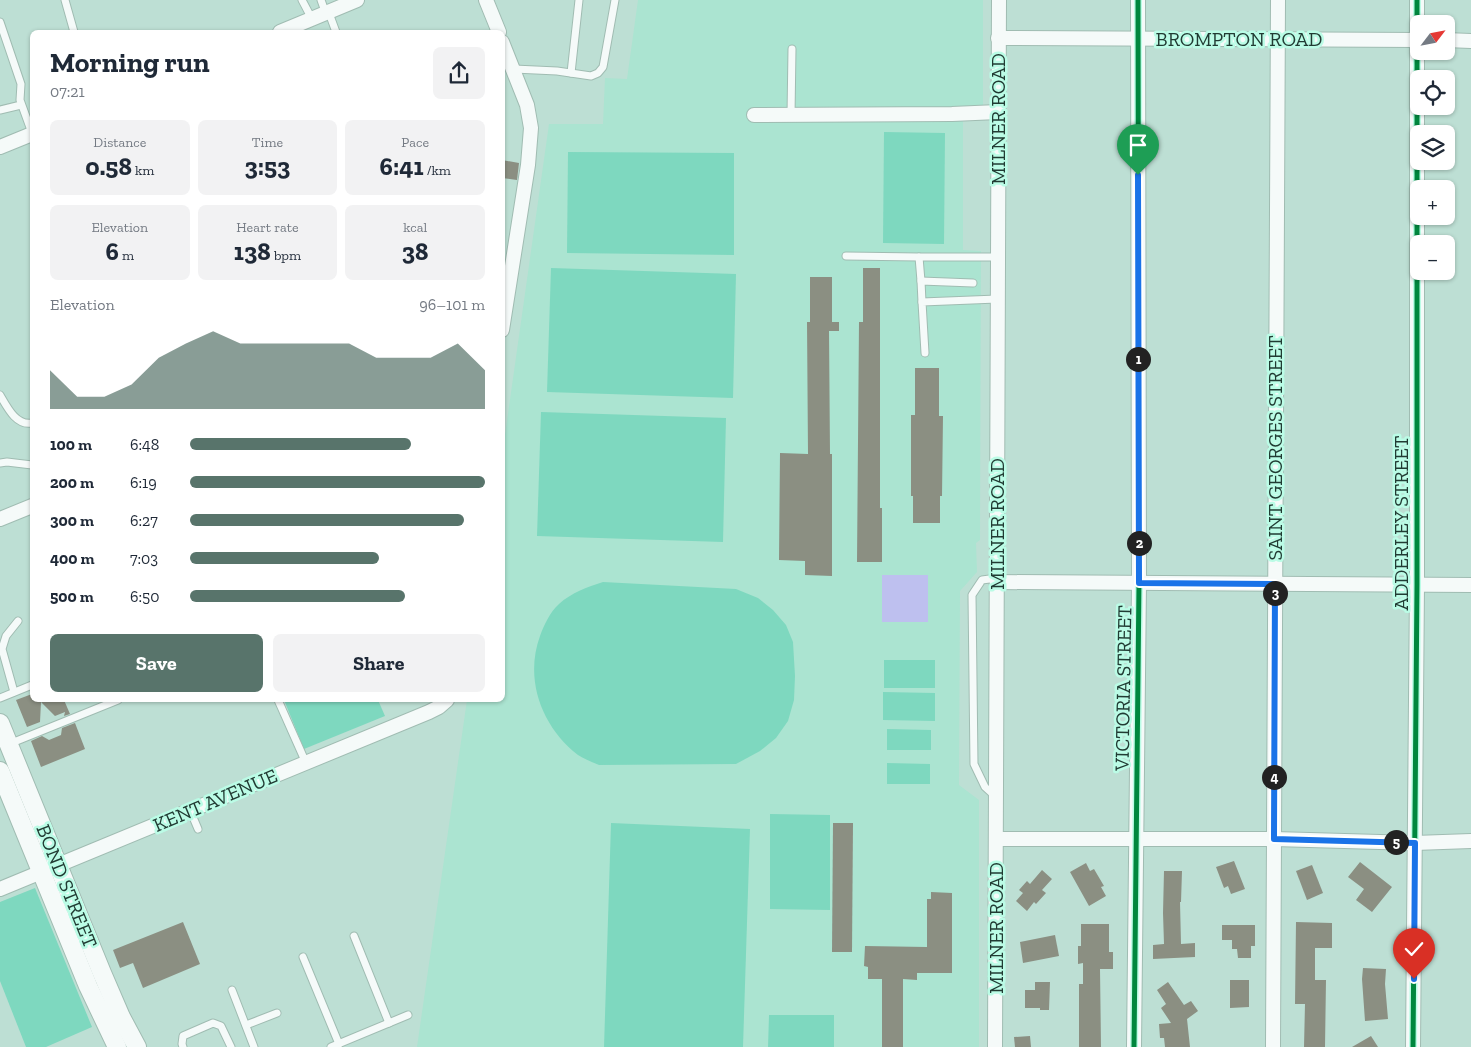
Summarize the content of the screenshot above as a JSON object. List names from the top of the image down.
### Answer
{
  "streets": {
    "street": [
      "BROMPTON ROAD",
      "MILNER ROAD",
      "SAINT GEORGES STREET",
      "ADDERLEY STREET",
      "VICTORIA STREET",
      "KENT AVENUE",
      "BOND STREET"
    ]
  },
  "crossings": [
    ["BROMPTON ROAD", "MILNER ROAD"],
    ["BROMPTON ROAD", "SAINT GEORGES STREET"],
    ["BROMPTON ROAD", "VICTORIA STREET"],
    ["KENT AVENUE", "BOND STREET"]
  ],
  "north": "top right",
  "page": {
    "map_buttons": ["+", "−"],
    "heading": ["Morning run", "07:21"],
    "stats": [
      ["Distance", "0.58 km"],
      ["Time", "3:53"],
      ["Pace", "6:41 /km"],
      ["Elevation", "6 m"],
      ["Heart rate", "138 bpm"],
      ["kcal", "38"]
    ],
    "chart": ["Elevation", "96–101 m"],
    "pins": [
      "1",
      "2",
      "3",
      "4",
      "5"
    ],
    "list": [
      {
        "name": "100 m",
        "note": "6:48"
      },
      {
        "name": "200 m",
        "note": "6:19"
      },
      {
        "name": "300 m",
        "note": "6:27"
      },
      {
        "name": "400 m",
        "note": "7:03"
      },
      {
        "name": "500 m",
        "note": "6:50"
      }
    ],
    "buttons": ["Save", "Share"]
  }
}
